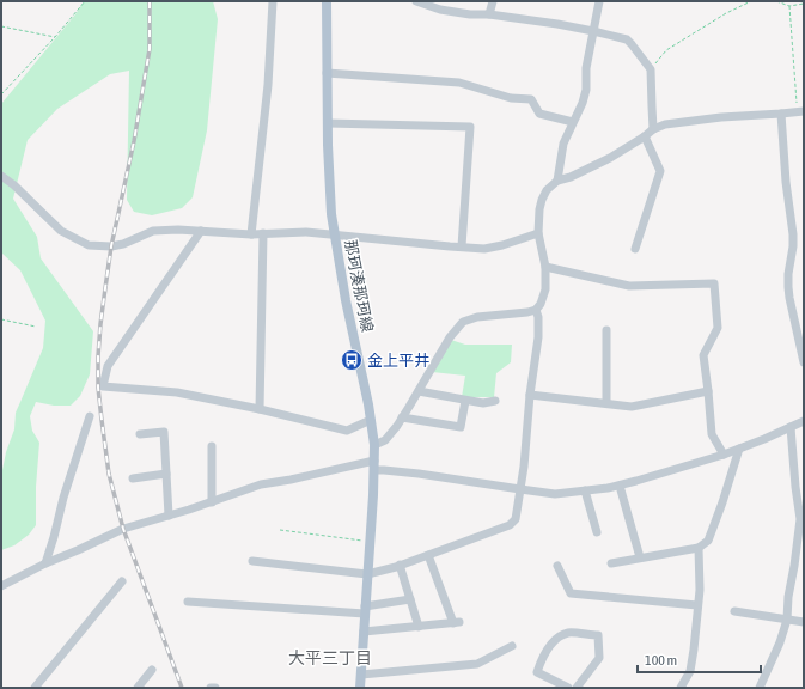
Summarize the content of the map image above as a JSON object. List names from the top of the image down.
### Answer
{
  "streets": {
    "main road": ["那珂湊那珂線"]
  },
  "districts": ["大平三丁目"],
  "places": {
    "bus stop": ["金上平井"]
  },
  "scale_bar": "100 m"
}
